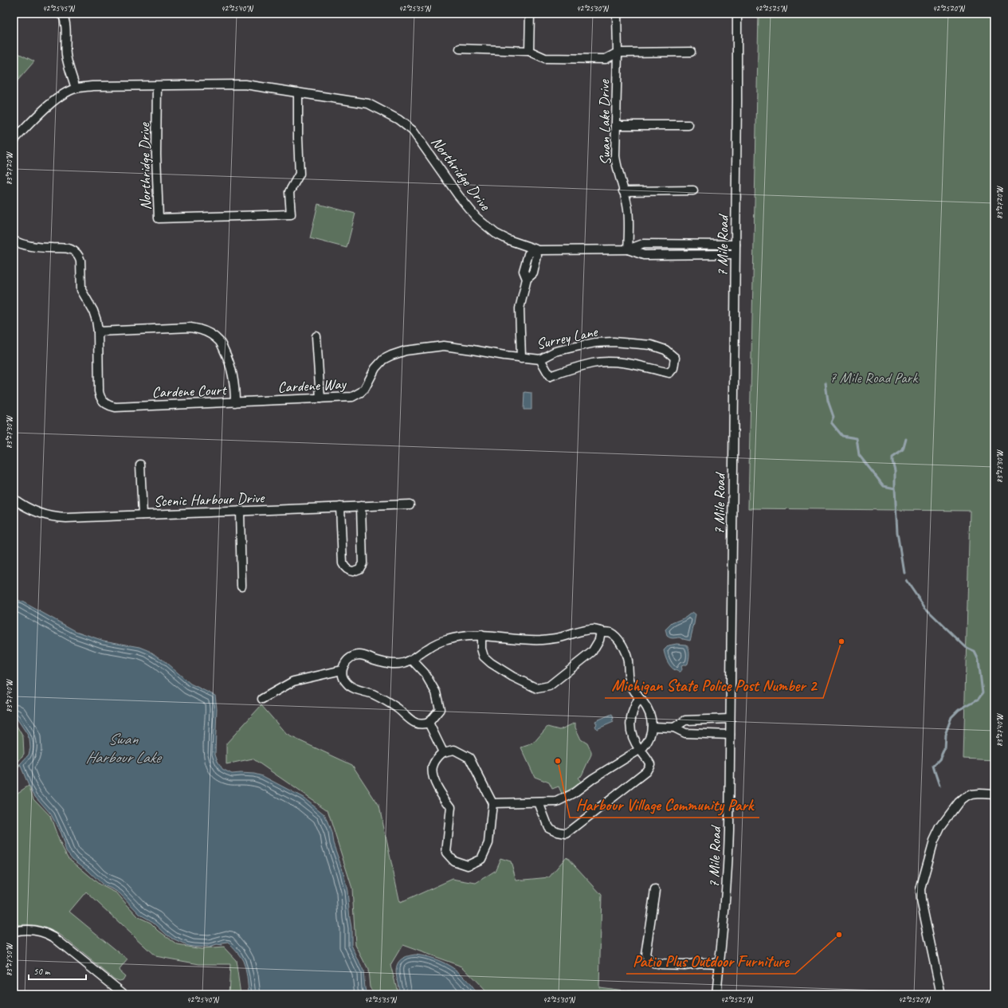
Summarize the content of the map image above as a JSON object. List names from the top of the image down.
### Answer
{
  "streets": {
    "street": [
      "Swan Lake Drive",
      "Northridge Drive",
      "7 Mile Road",
      "Surrey Lane",
      "Cardene Way",
      "Cardene Court",
      "Scenic Harbour Drive"
    ]
  },
  "crossings": [
    ["Swan Lake Drive", "Northridge Drive"],
    ["Northridge Drive", "7 Mile Road"],
    ["Northridge Drive", "Surrey Lane"],
    ["Surrey Lane", "Cardene Way"],
    ["Cardene Way", "Cardene Court"]
  ],
  "water": ["Swan Harbour Lake"],
  "parks": ["7 Mile Road Park"],
  "places": ["Michigan State Police Post Number 2", "Harbour Village Community Park", "Patio Plus Outdoor Furniture"],
  "scale_bar": "50 m",
  "coordinates": [
    "42°25'45\"N",
    "42°25'40\"N",
    "42°25'35\"N",
    "42°25'30\"N",
    "42°25'25\"N",
    "42°25'20\"N",
    "83°27'20\"W",
    "83°27'30\"W",
    "83°27'40\"W",
    "83°27'50\"W"
  ]
}
